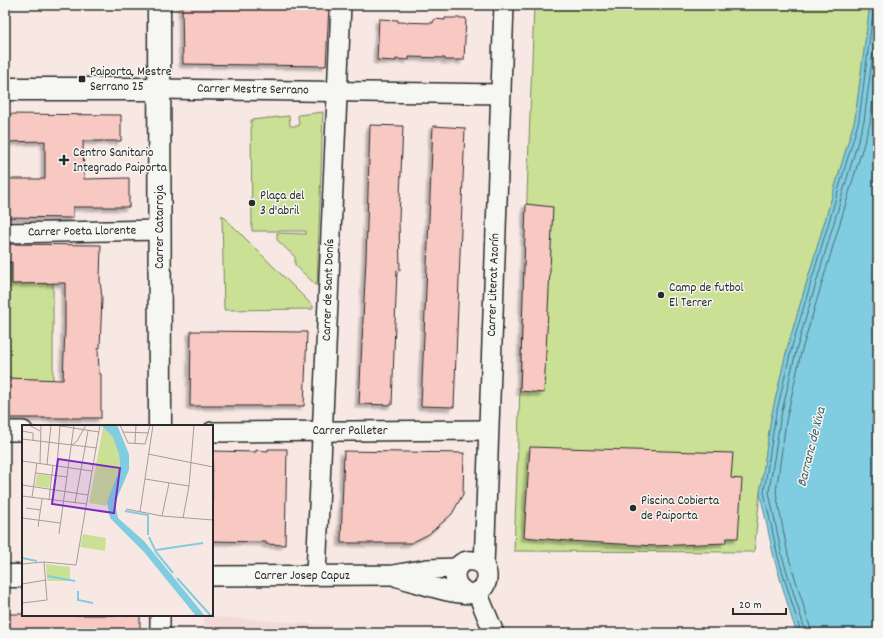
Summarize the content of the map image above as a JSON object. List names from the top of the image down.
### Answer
{
  "streets": {
    "street": [
      "Carrer Mestre Serrano",
      "Carrer Catarroja",
      "Carrer Poeta Llorente",
      "Carrer Literat Azorín",
      "Carrer de Sant Donís",
      "Carrer Palleter",
      "Carrer Josep Capuz"
    ]
  },
  "crossings": [
    ["Carrer Mestre Serrano", "Carrer Catarroja"],
    ["Carrer Mestre Serrano", "Carrer Literat Azorín"],
    ["Carrer Mestre Serrano", "Carrer de Sant Donís"],
    ["Carrer Catarroja", "Carrer Poeta Llorente"],
    ["Carrer Literat Azorín", "Carrer Palleter"],
    ["Carrer Literat Azorín", "Carrer Josep Capuz"],
    ["Carrer de Sant Donís", "Carrer Palleter"],
    ["Carrer de Sant Donís", "Carrer Josep Capuz"]
  ],
  "water": ["Barranc de Xiva"],
  "places": {
    "transit": ["Paiporta, Mestre Serrano 25"],
    "health": ["Centro Sanitario Integrado Paiporta"],
    "other": ["Plaça del 3 d'abril", "Camp de futbol El Terrer", "Piscina Cobierta de Paiporta"]
  },
  "scale_bar": "20 m"
}
